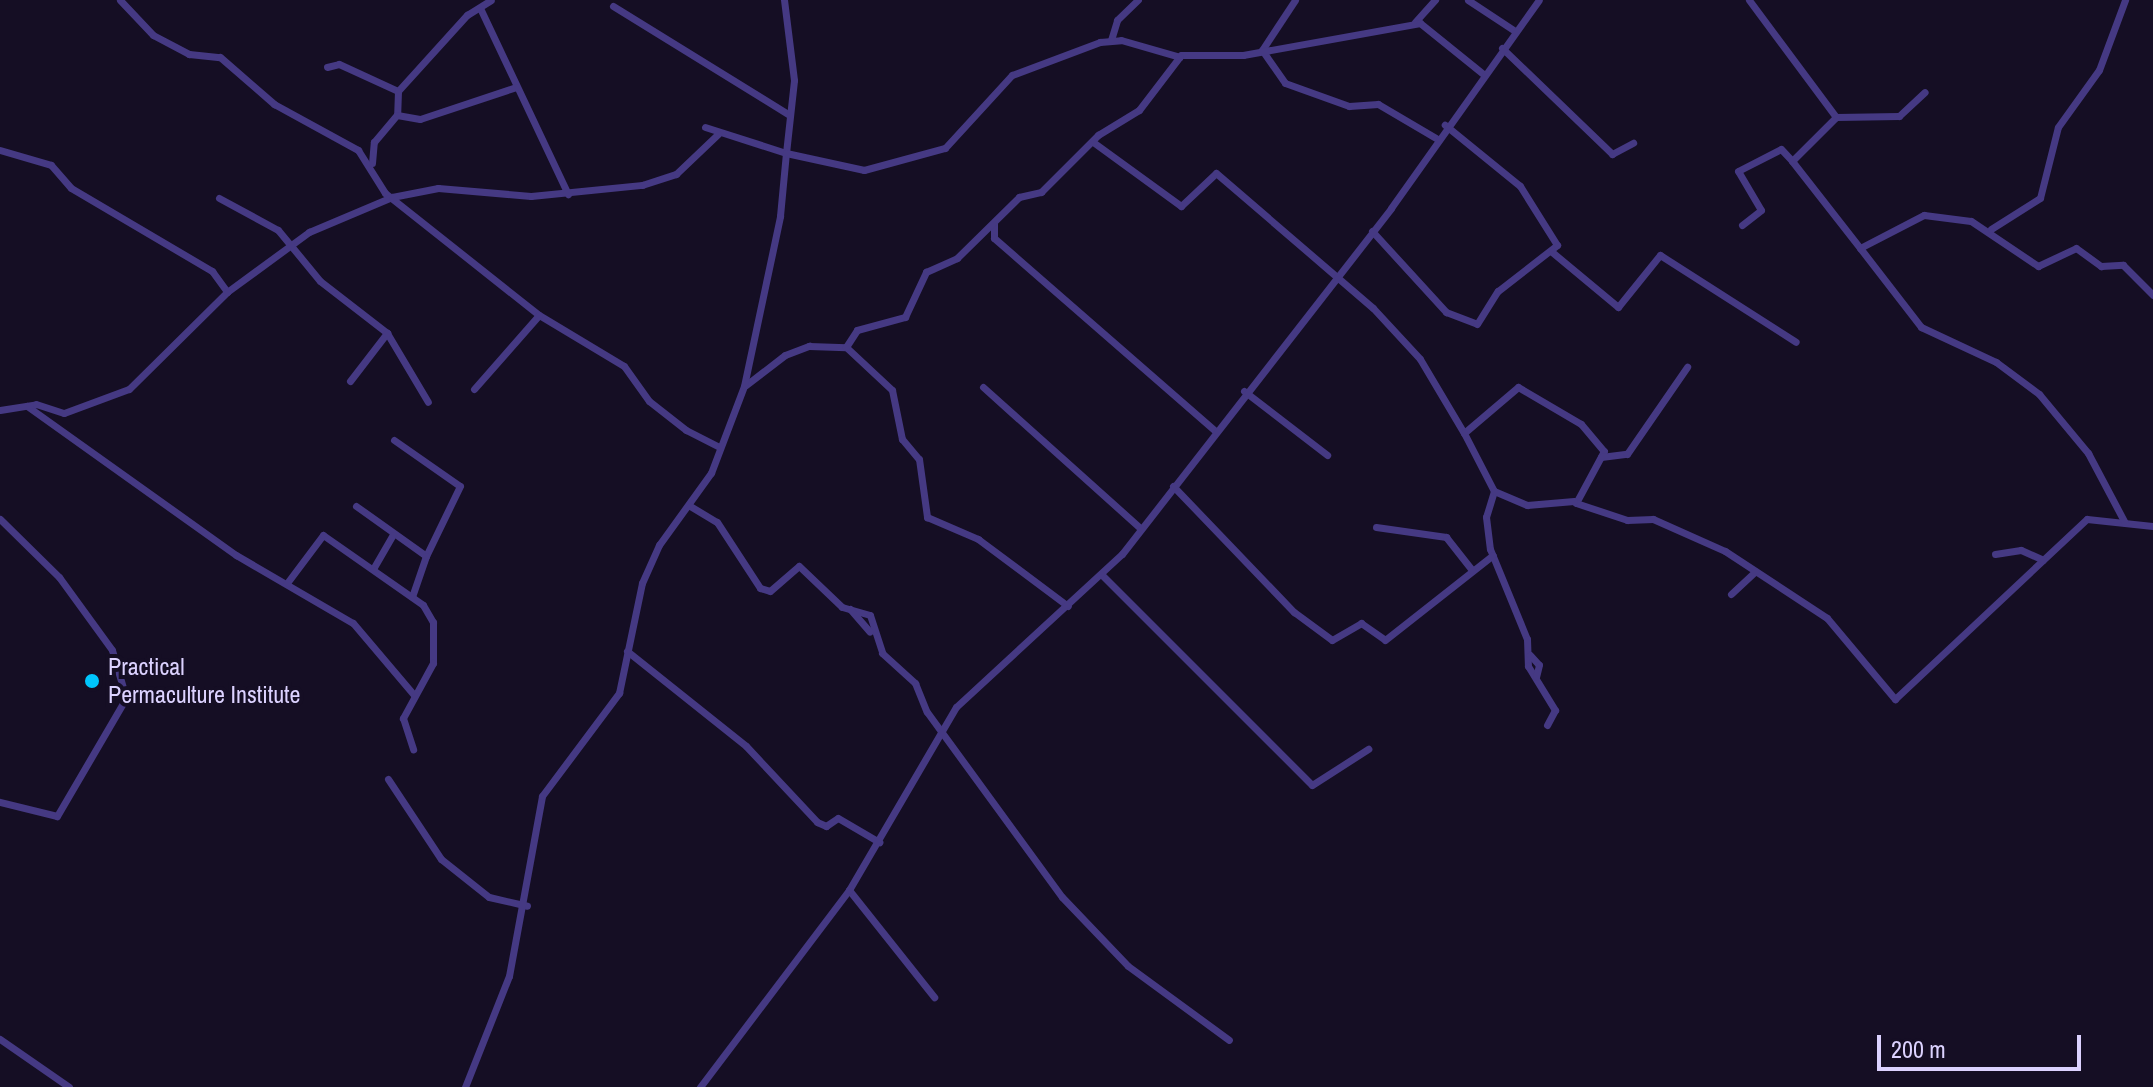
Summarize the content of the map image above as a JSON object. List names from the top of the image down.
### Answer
{
  "places": ["Practical Permaculture Institute"],
  "scale_bar": "200 m"
}
